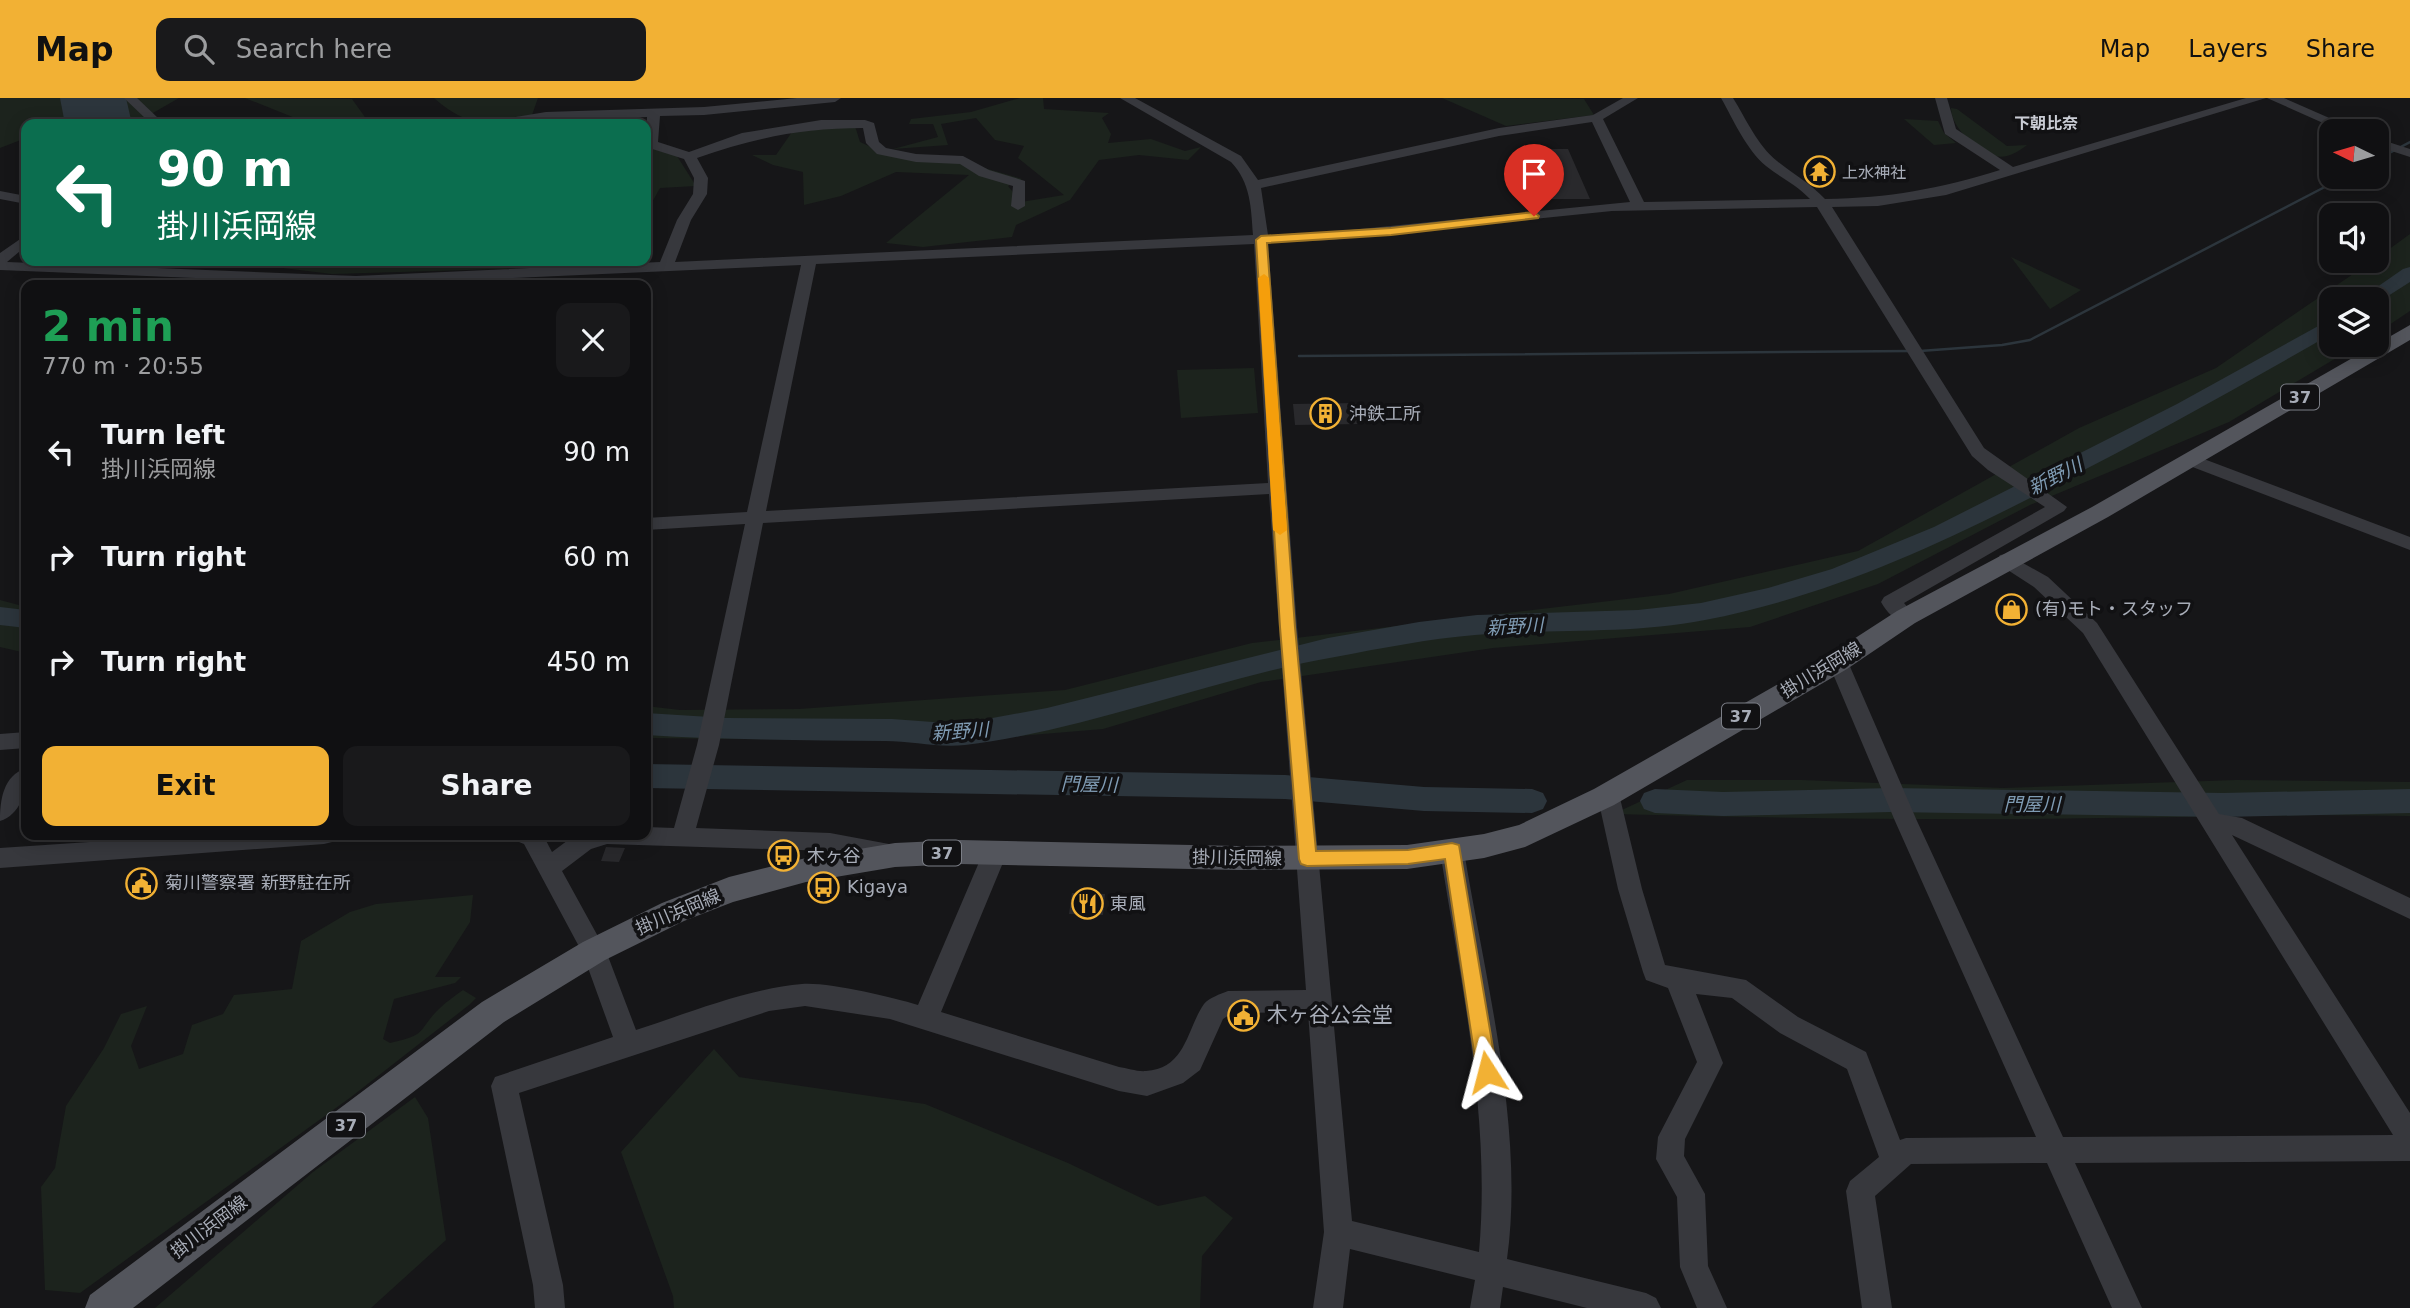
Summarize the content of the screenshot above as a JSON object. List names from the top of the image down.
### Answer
{
  "streets": {
    "main road": ["37", "掛川浜岡線"]
  },
  "districts": ["下朝比奈"],
  "water": ["新野川", "門屋川"],
  "places": {
    "temple": ["上水神社"],
    "building": ["沖鉄工所"],
    "shop": ["(有)モト・スタッフ"],
    "bus stop": ["木ヶ谷", "Kigaya"],
    "public building": ["菊川警察署 新野駐在所", "木ヶ谷公会堂"],
    "restaurant": ["東風"]
  },
  "north": "left",
  "page": {
    "header": "Map",
    "search": "Search here",
    "nav": ["Map", "Layers", "Share"],
    "turn": ["90 m", "掛川浜岡線"],
    "heading": ["2 min", "770 m · 20:55"],
    "list": [
      {
        "name": "Turn left",
        "note": "掛川浜岡線",
        "value": "90 m"
      },
      {
        "name": "Turn right",
        "value": "60 m"
      },
      {
        "name": "Turn right",
        "value": "450 m"
      }
    ],
    "buttons": ["Exit", "Share"]
  }
}
